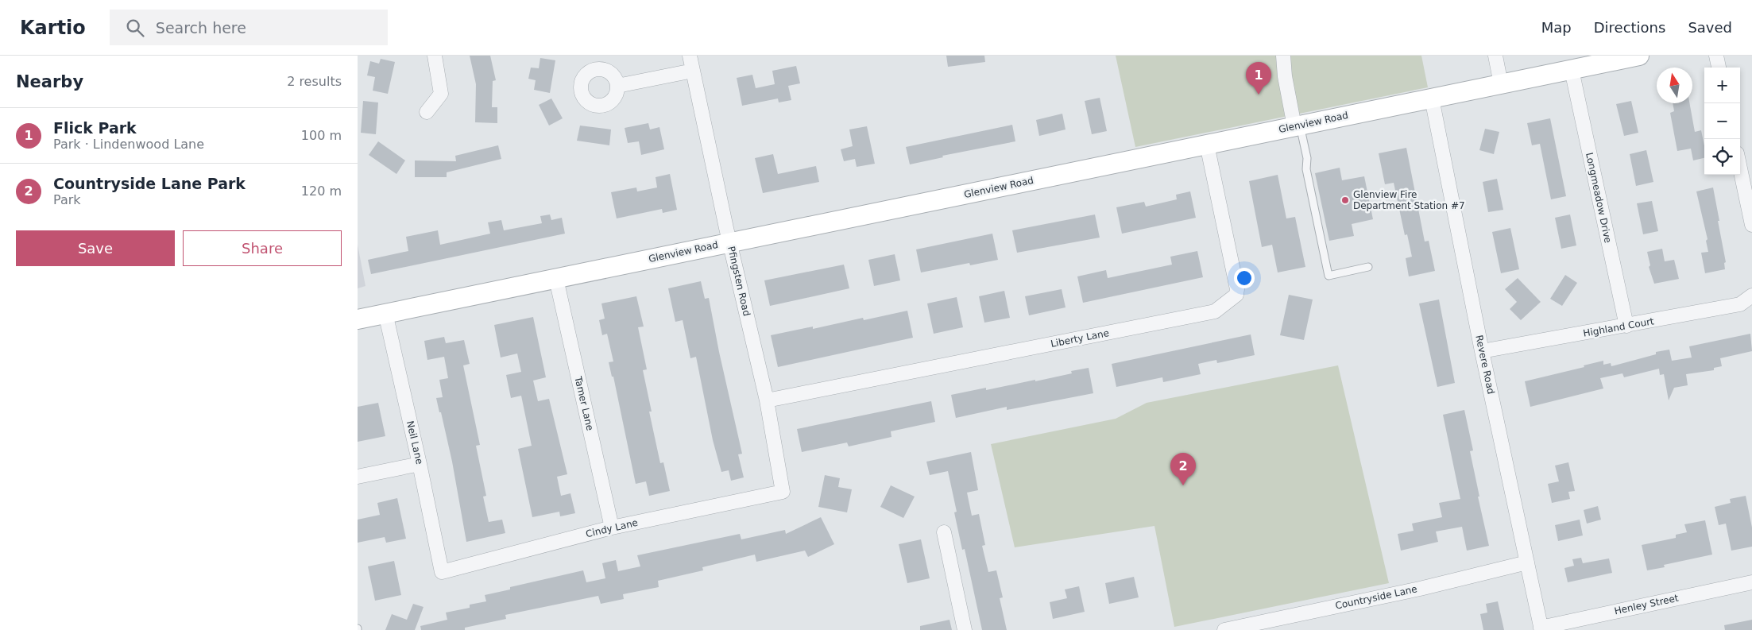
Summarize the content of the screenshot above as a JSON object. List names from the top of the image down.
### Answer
{
  "streets": {
    "main road": ["Glenview Road"],
    "street": [
      "Longmeadow Drive",
      "Pfingsten Road",
      "Highland Court",
      "Liberty Lane",
      "Revere Road",
      "Tamer Lane",
      "Neil Lane",
      "Cindy Lane",
      "Countryside Lane",
      "Henley Street"
    ]
  },
  "crossings": [
    ["Glenview Road", "Longmeadow Drive"],
    ["Glenview Road", "Pfingsten Road"],
    ["Glenview Road", "Liberty Lane"],
    ["Glenview Road", "Revere Road"],
    ["Glenview Road", "Tamer Lane"],
    ["Glenview Road", "Neil Lane"],
    ["Longmeadow Drive", "Highland Court"],
    ["Pfingsten Road", "Liberty Lane"],
    ["Pfingsten Road", "Cindy Lane"],
    ["Highland Court", "Revere Road"],
    ["Revere Road", "Countryside Lane"],
    ["Revere Road", "Henley Street"],
    ["Tamer Lane", "Cindy Lane"],
    ["Neil Lane", "Cindy Lane"]
  ],
  "places": ["Glenview Fire Department Station #7"],
  "north": "top",
  "page": {
    "header": "Kartio",
    "search": "Search here",
    "nav": ["Map", "Directions", "Saved"],
    "heading": ["Nearby", "2 results"],
    "pins": ["1", "2"],
    "map_buttons": ["+", "−"],
    "list": [
      {
        "mark": "1",
        "name": "Flick Park",
        "note": "Park · Lindenwood Lane",
        "value": "100 m"
      },
      {
        "mark": "2",
        "name": "Countryside Lane Park",
        "note": "Park",
        "value": "120 m"
      }
    ],
    "buttons": ["Save", "Share"]
  }
}
